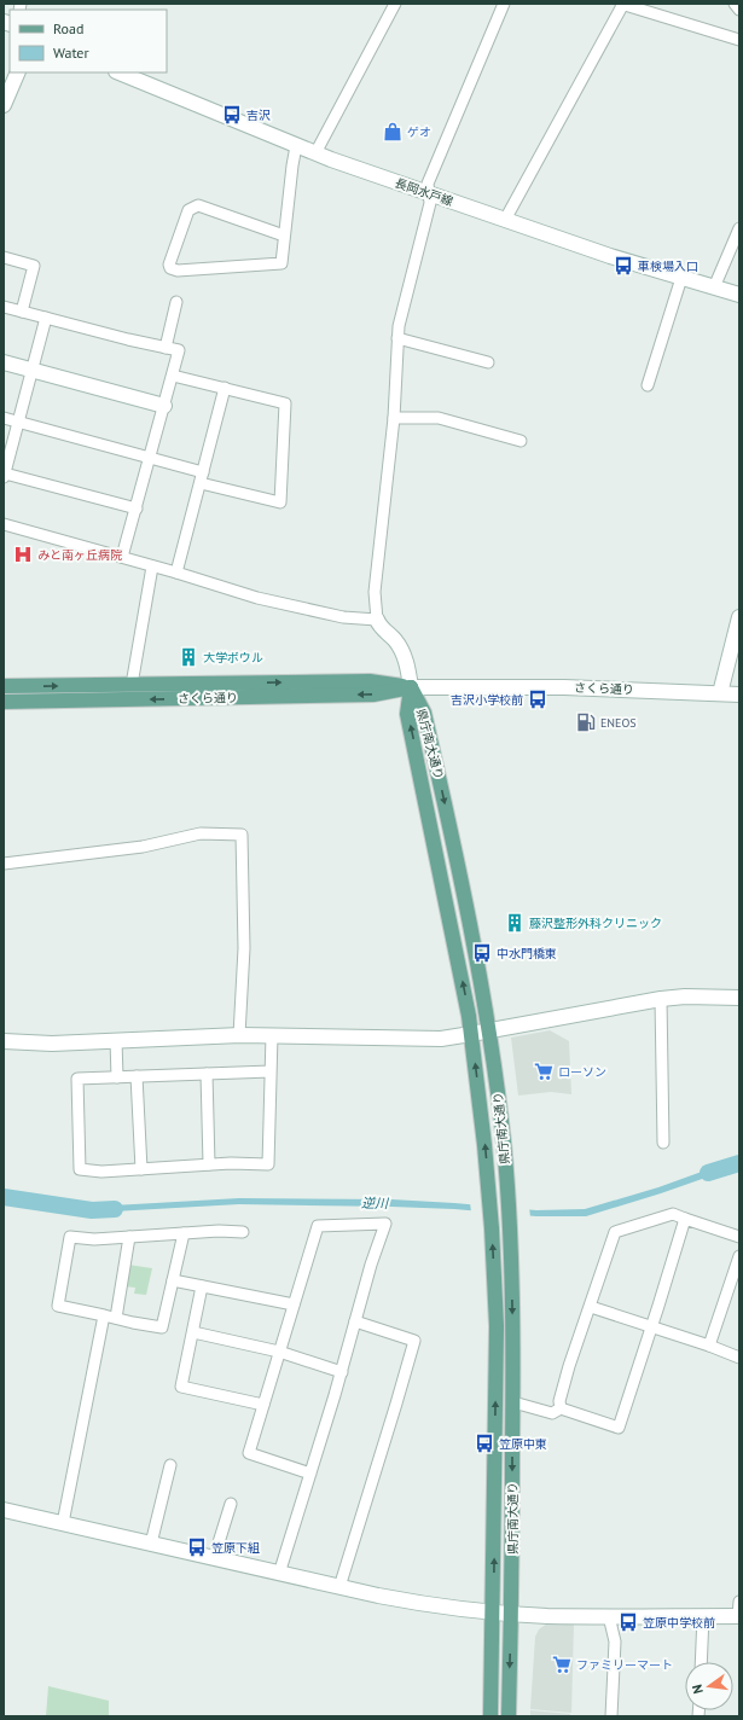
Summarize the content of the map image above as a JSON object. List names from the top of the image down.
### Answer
{
  "streets": {
    "main road": ["さくら通り", "県庁南大通り"],
    "street": ["長岡水戸線"]
  },
  "crossings": [
    ["さくら通り", "県庁南大通り"]
  ],
  "water": ["逆川"],
  "places": {
    "bus stop": [
      "吉沢",
      "車検場入口",
      "吉沢小学校前",
      "中水門橋東",
      "笠原中東",
      "笠原下組",
      "笠原中学校前"
    ],
    "shop": ["ゲオ"],
    "hospital": ["みと南ヶ丘病院"],
    "building": ["大学ボウル", "藤沢整形外科クリニック"],
    "fuel station": ["ENEOS"],
    "supermarket": ["ローソン", "ファミリーマート"]
  },
  "legend": ["Road", "Water"],
  "north": "left"
}
